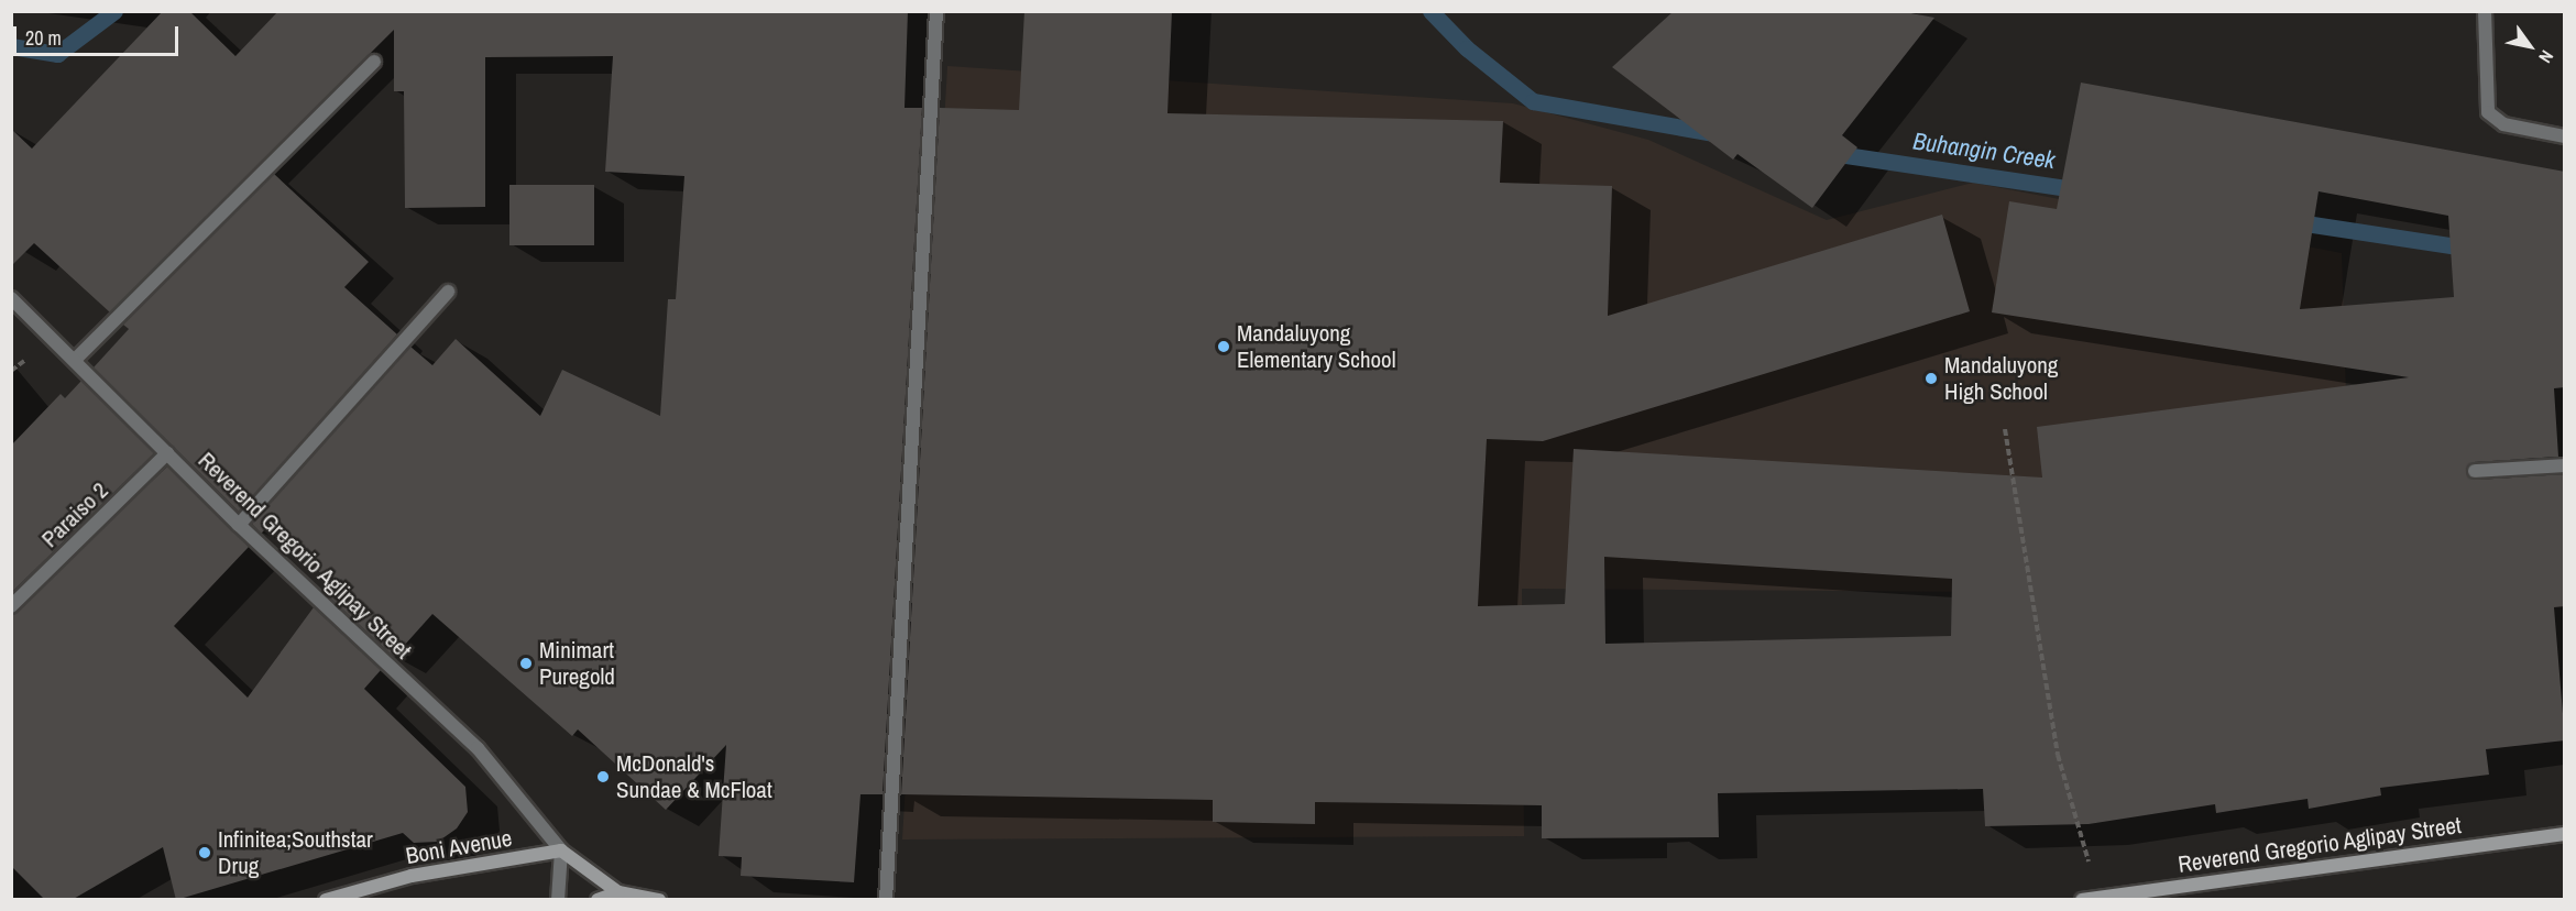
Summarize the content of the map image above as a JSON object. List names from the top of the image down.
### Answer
{
  "streets": {
    "main road": ["Reverend Gregorio Aglipay Street", "Boni Avenue"],
    "street": ["Paraiso 2"]
  },
  "crossings": [
    ["Paraiso 2", "Reverend Gregorio Aglipay Street"],
    ["Reverend Gregorio Aglipay Street", "Boni Avenue"]
  ],
  "water": ["Buhangin Creek"],
  "places": [
    "Mandaluyong Elementary School",
    "Mandaluyong High School",
    "Minimart Puregold",
    "McDonald's Sundae & McFloat",
    "Infinitea;Southstar Drug"
  ],
  "scale_bar": "20 m",
  "north": "bottom right"
}
